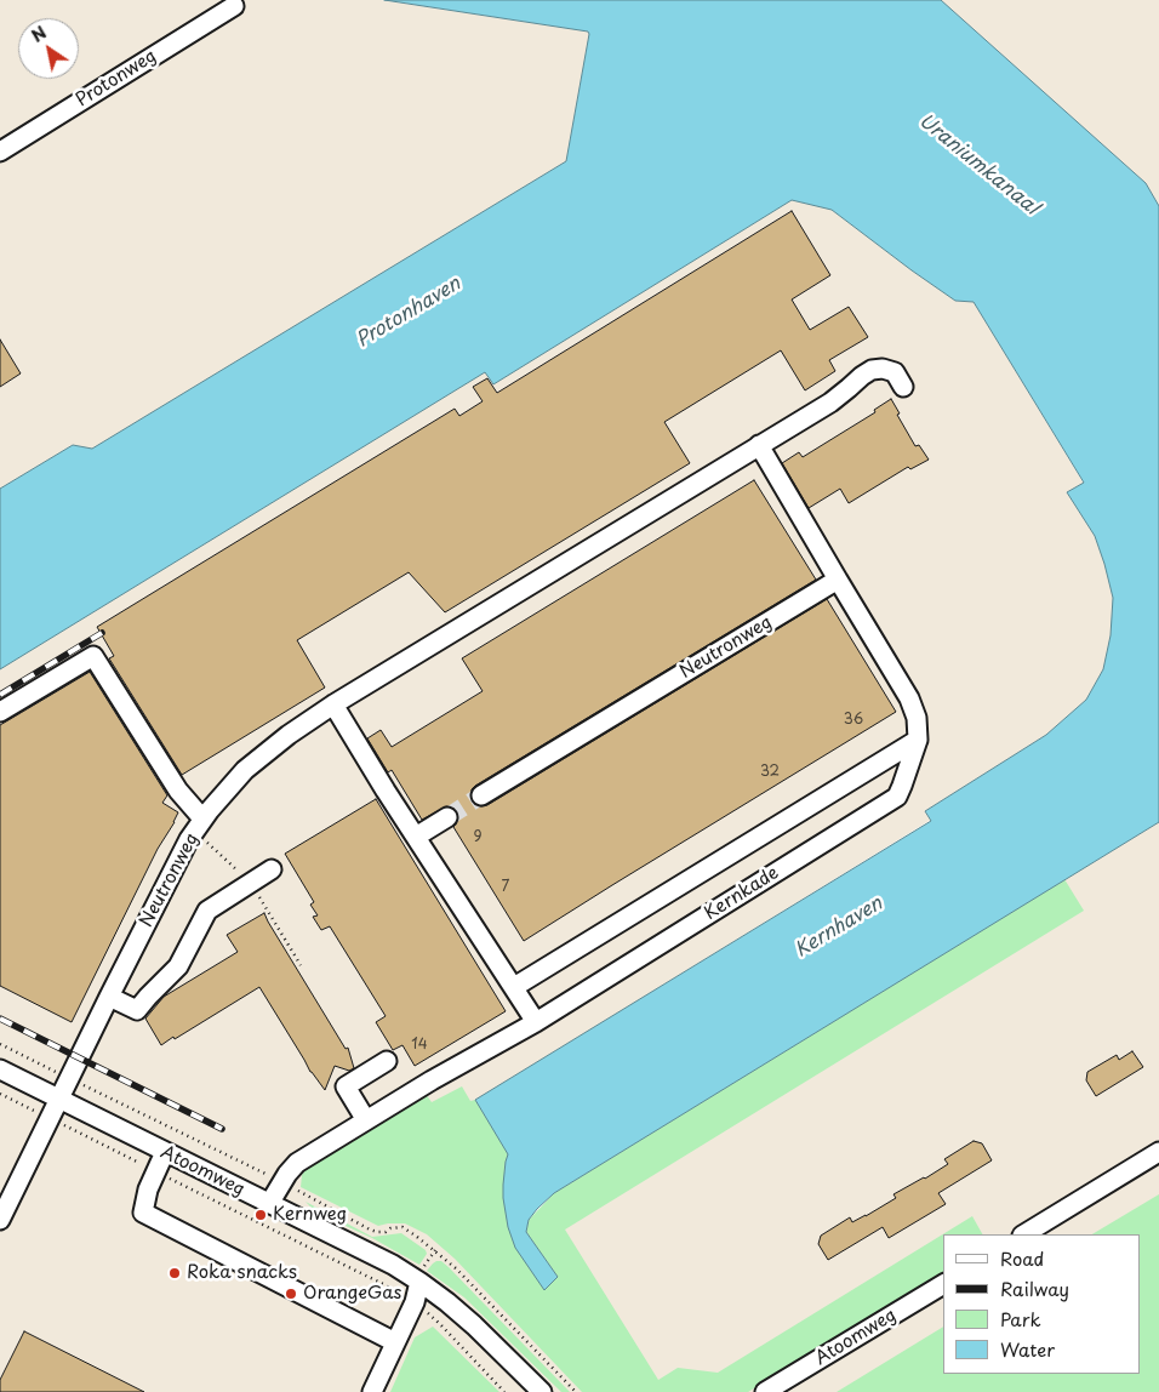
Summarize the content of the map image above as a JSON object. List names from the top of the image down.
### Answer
{
  "streets": {
    "street": [
      "Protonweg",
      "Neutronweg",
      "Kernkade",
      "Atoomweg"
    ]
  },
  "crossings": [
    ["Neutronweg", "Kernkade"],
    ["Neutronweg", "Atoomweg"],
    ["Kernkade", "Atoomweg"]
  ],
  "water": ["Uraniumkanaal", "Protonhaven", "Kernhaven"],
  "places": ["Kernweg", "Roka snacks", "OrangeGas"],
  "house_numbers": [
    "36",
    "32",
    "9",
    "7",
    "14"
  ],
  "legend": [
    "Road",
    "Railway",
    "Park",
    "Water"
  ],
  "north": "top left"
}
